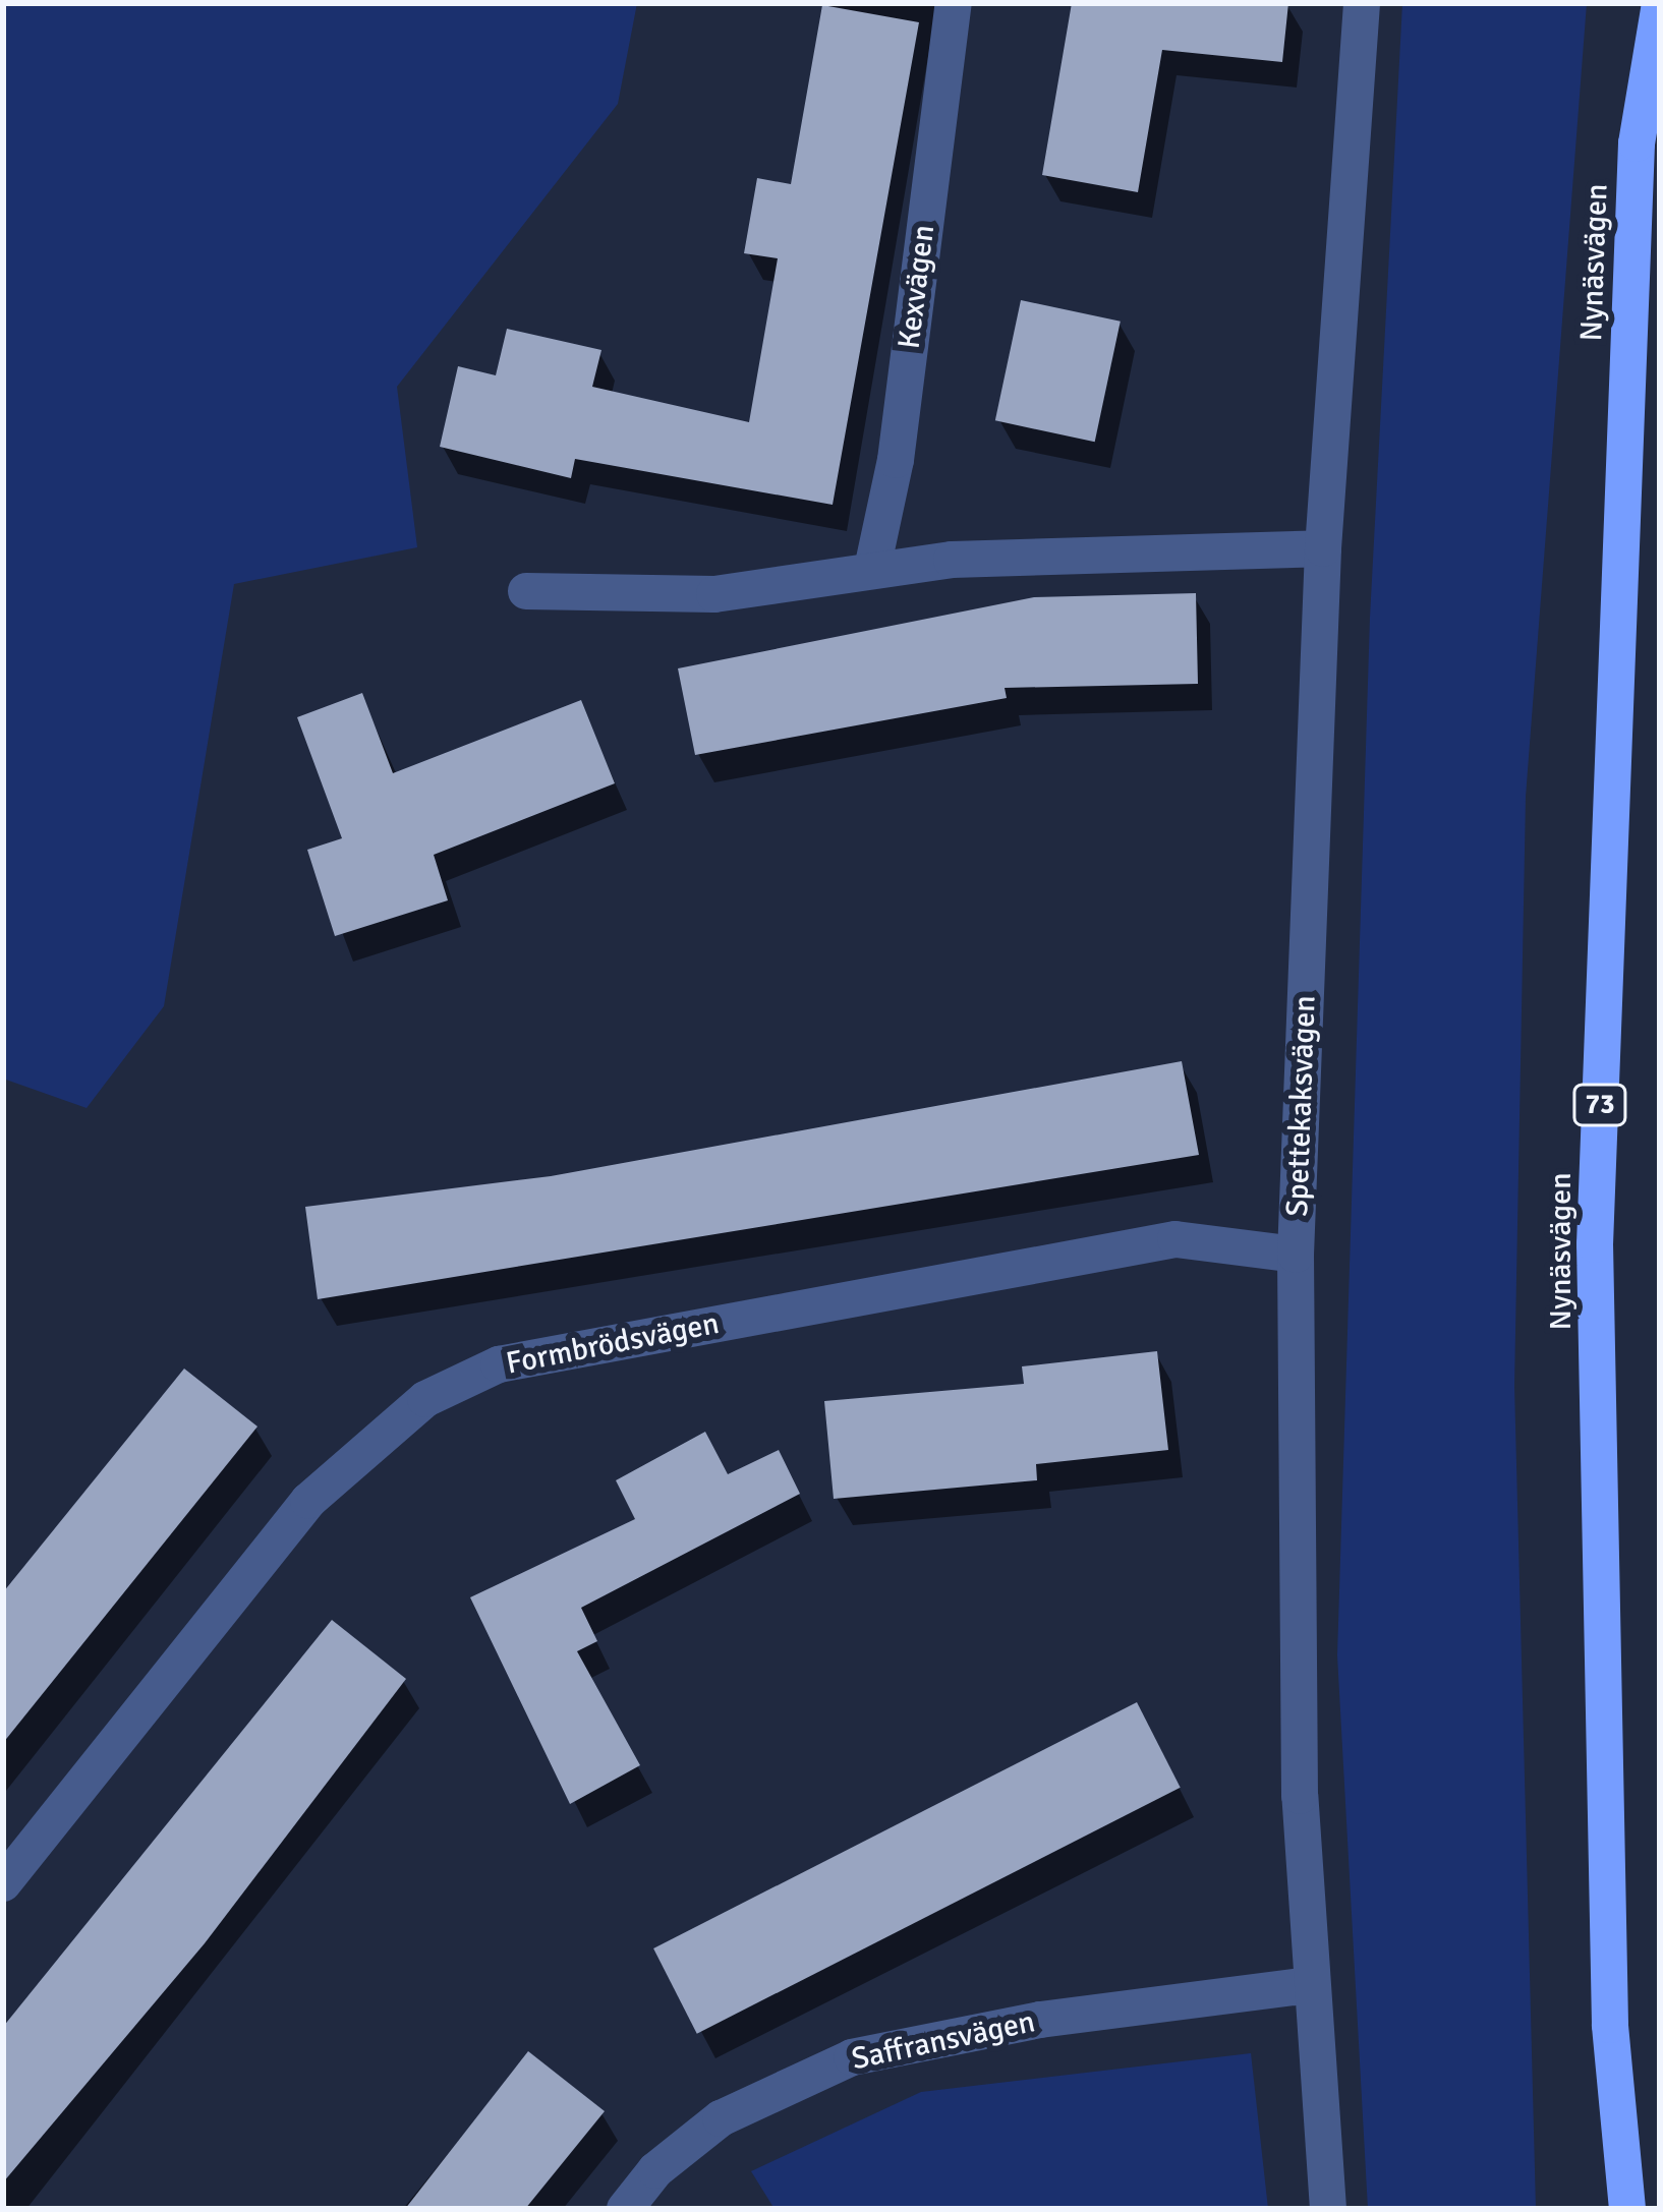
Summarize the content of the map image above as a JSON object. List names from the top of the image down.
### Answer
{
  "streets": {
    "highway": ["Nynäsvägen", "73"],
    "street": [
      "Kexvägen",
      "Spettekaksvägen",
      "Formbrödsvägen",
      "Saffransvägen"
    ]
  },
  "crossings": [
    ["Spettekaksvägen", "Formbrödsvägen"],
    ["Spettekaksvägen", "Saffransvägen"]
  ]
}
